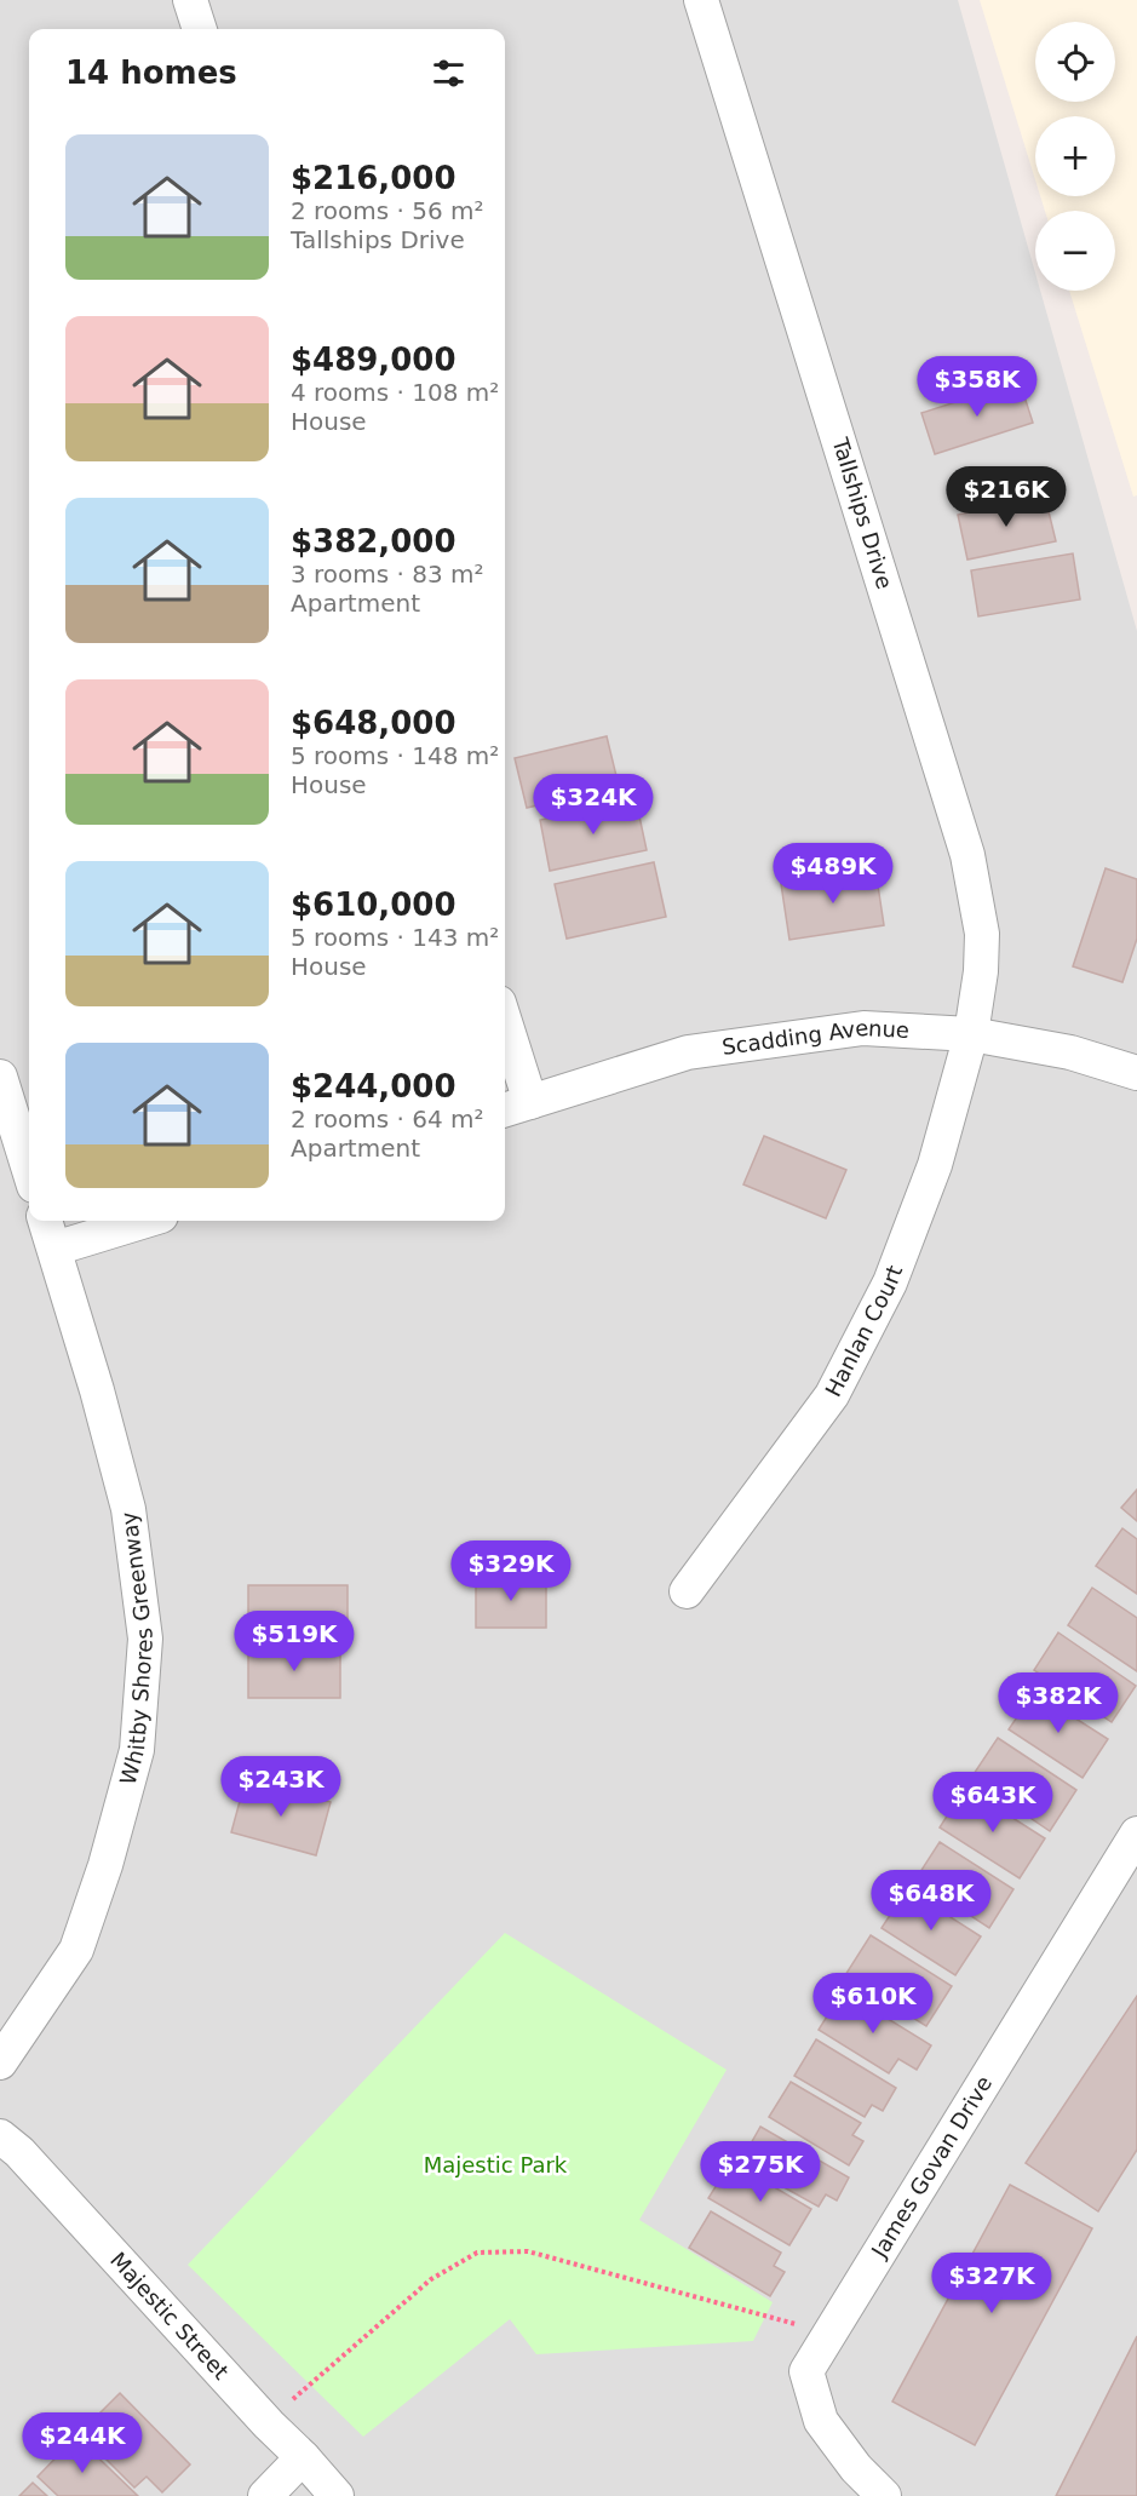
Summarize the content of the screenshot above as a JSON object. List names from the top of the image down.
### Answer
{
  "streets": {
    "street": [
      "Tallships Drive",
      "Scadding Avenue",
      "Hanlan Court",
      "Whitby Shores Greenway",
      "James Govan Drive",
      "Majestic Street"
    ]
  },
  "crossings": [
    ["Tallships Drive", "Scadding Avenue"],
    ["Tallships Drive", "Hanlan Court"],
    ["Scadding Avenue", "Hanlan Court"]
  ],
  "parks": ["Majestic Park"],
  "page": {
    "map_buttons": ["+", "−"],
    "heading": "14 homes",
    "list": [
      {
        "name": "$216,000",
        "note": "2 rooms · 56 m² · Tallships Drive"
      },
      {
        "name": "$489,000",
        "note": "4 rooms · 108 m² · House"
      },
      {
        "name": "$382,000",
        "note": "3 rooms · 83 m² · Apartment"
      },
      {
        "name": "$648,000",
        "note": "5 rooms · 148 m² · House"
      },
      {
        "name": "$610,000",
        "note": "5 rooms · 143 m² · House"
      },
      {
        "name": "$244,000",
        "note": "2 rooms · 64 m² · Apartment"
      }
    ],
    "price": [
      "$358K",
      "$216K",
      "$324K",
      "$489K",
      "$329K",
      "$519K",
      "$382K",
      "$243K",
      "$643K",
      "$648K",
      "$610K",
      "$275K",
      "$327K",
      "$244K"
    ]
  }
}
